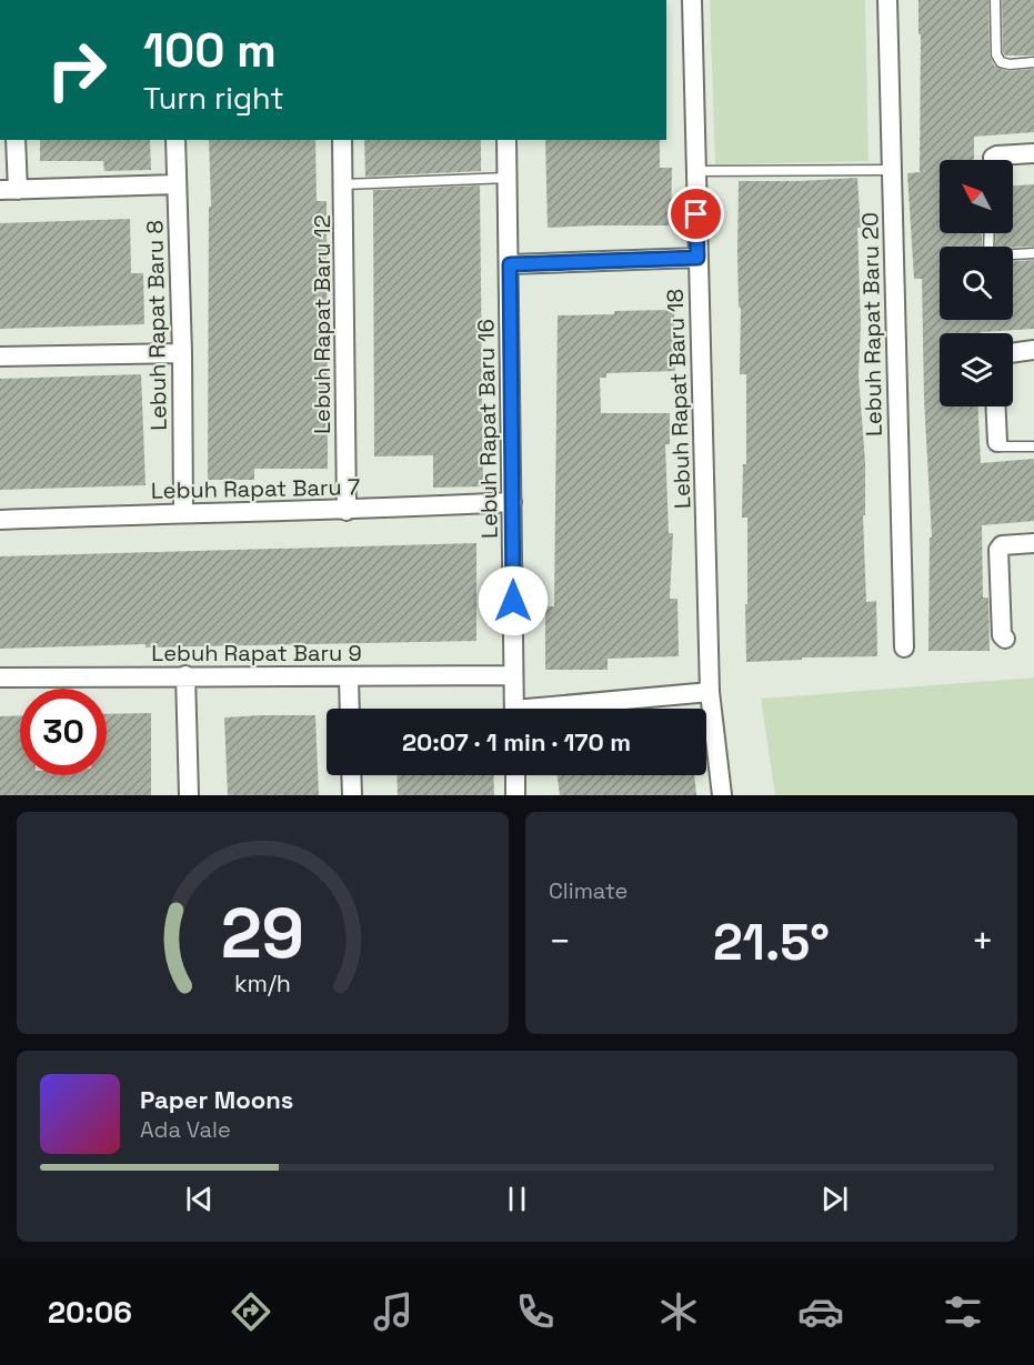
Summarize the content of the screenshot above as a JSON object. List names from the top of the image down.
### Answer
{
  "streets": {
    "street": [
      "Lebuh Rapat Baru 12",
      "Lebuh Rapat Baru 20",
      "Lebuh Rapat Baru 8",
      "Lebuh Rapat Baru 18",
      "Lebuh Rapat Baru 16",
      "Lebuh Rapat Baru 7",
      "Lebuh Rapat Baru 9"
    ]
  },
  "crossings": [
    ["Lebuh Rapat Baru 12", "Lebuh Rapat Baru 7"],
    ["Lebuh Rapat Baru 8", "Lebuh Rapat Baru 7"],
    ["Lebuh Rapat Baru 16", "Lebuh Rapat Baru 7"],
    ["Lebuh Rapat Baru 16", "Lebuh Rapat Baru 9"]
  ],
  "north": "top left",
  "page": {
    "turn": ["100 m", "Turn right"],
    "limit": "30",
    "trip": "20:07 · 1 min · 170 m",
    "tile": "Climate",
    "heat": ["−", "21.5°", "+"],
    "song": ["Paper Moons", "Ada Vale"],
    "tabs": "20:06",
    "gauge": ["29", "km/h"]
  }
}
